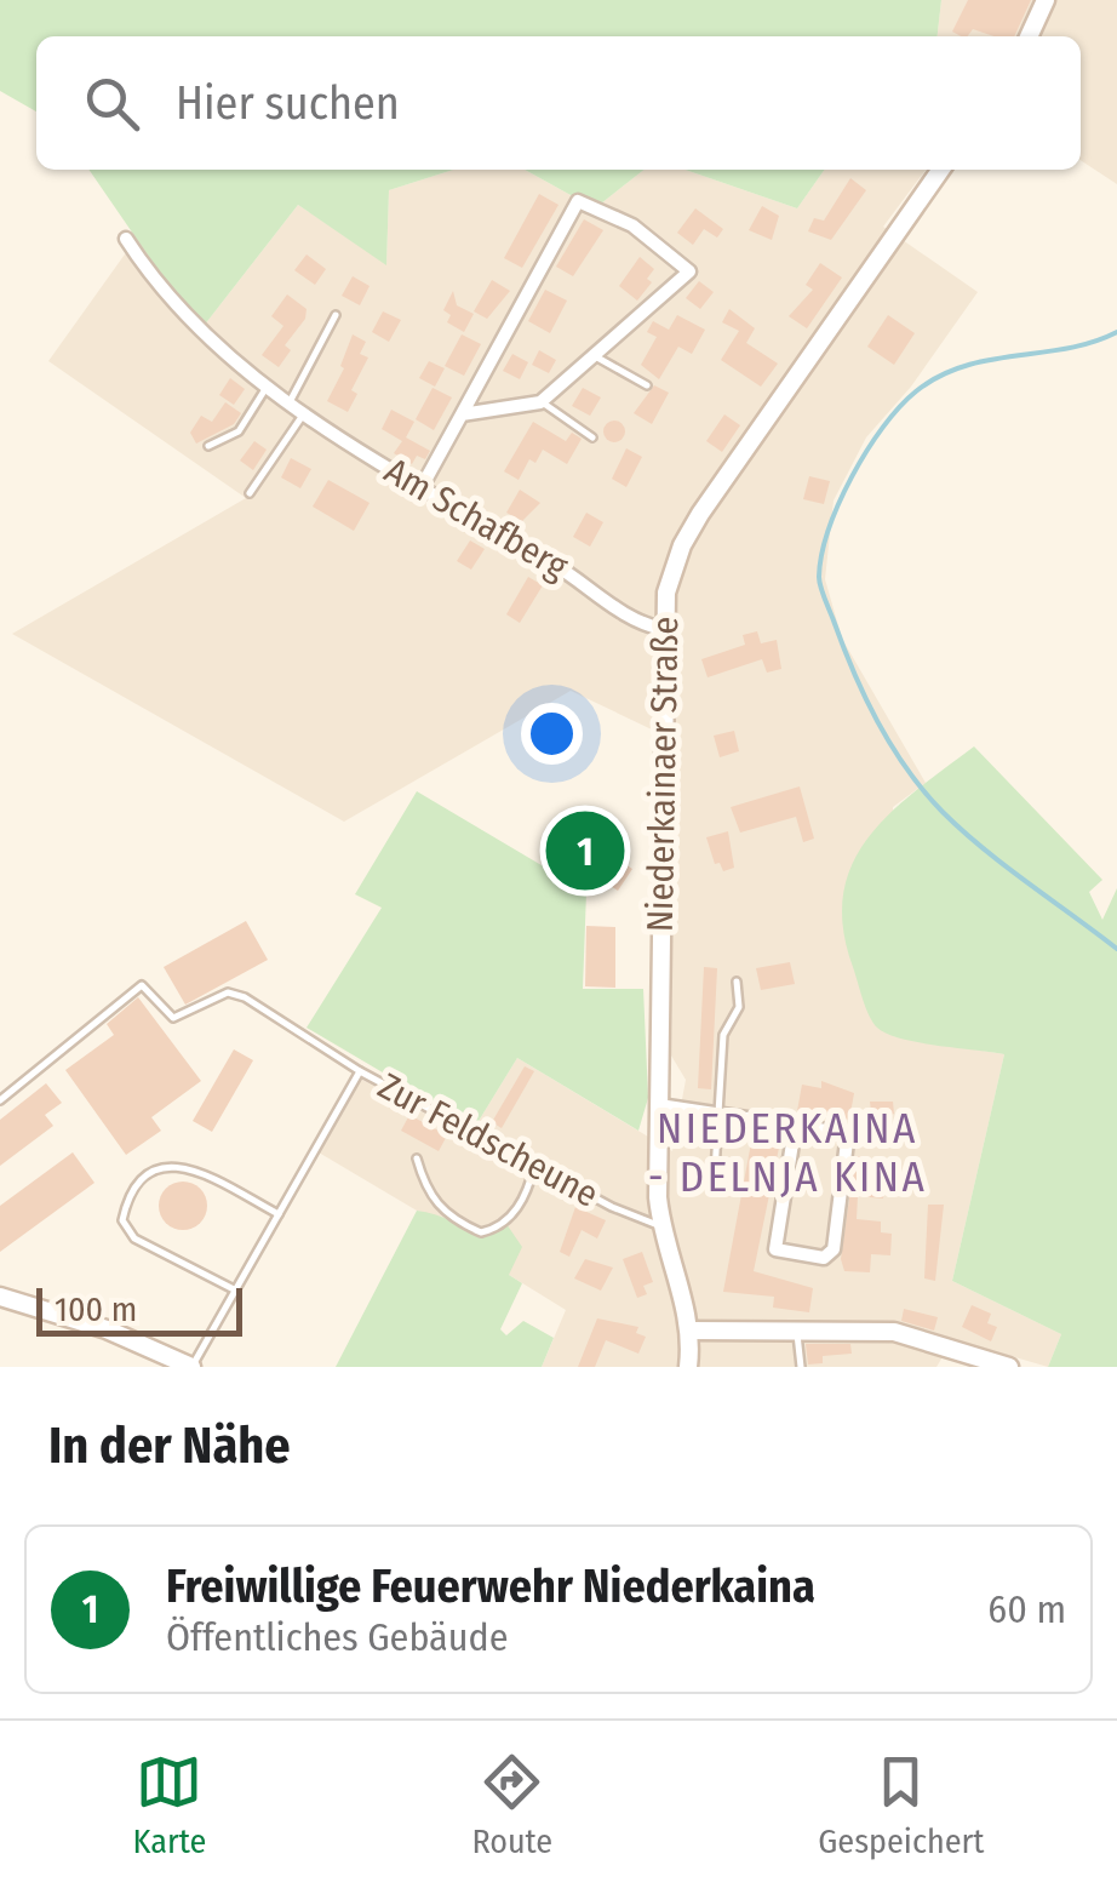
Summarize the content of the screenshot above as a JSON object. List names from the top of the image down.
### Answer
{
  "streets": {
    "street": ["Am Schafberg", "Niederkainaer Straße"],
    "lane": ["Zur Feldscheune"]
  },
  "crossings": [
    ["Am Schafberg", "Niederkainaer Straße"],
    ["Niederkainaer Straße", "Zur Feldscheune"]
  ],
  "districts": ["NIEDERKAINA - DELNJA KINA"],
  "scale_bar": "100 m",
  "page": {
    "search": "Hier suchen",
    "pins": "1",
    "scale": "100 m",
    "heading": "In der Nähe",
    "list": [
      {
        "mark": "1",
        "name": "Freiwillige Feuerwehr Niederkaina",
        "note": "Öffentliches Gebäude",
        "value": "60 m"
      }
    ],
    "nav": ["Karte", "Route", "Gespeichert"]
  }
}
